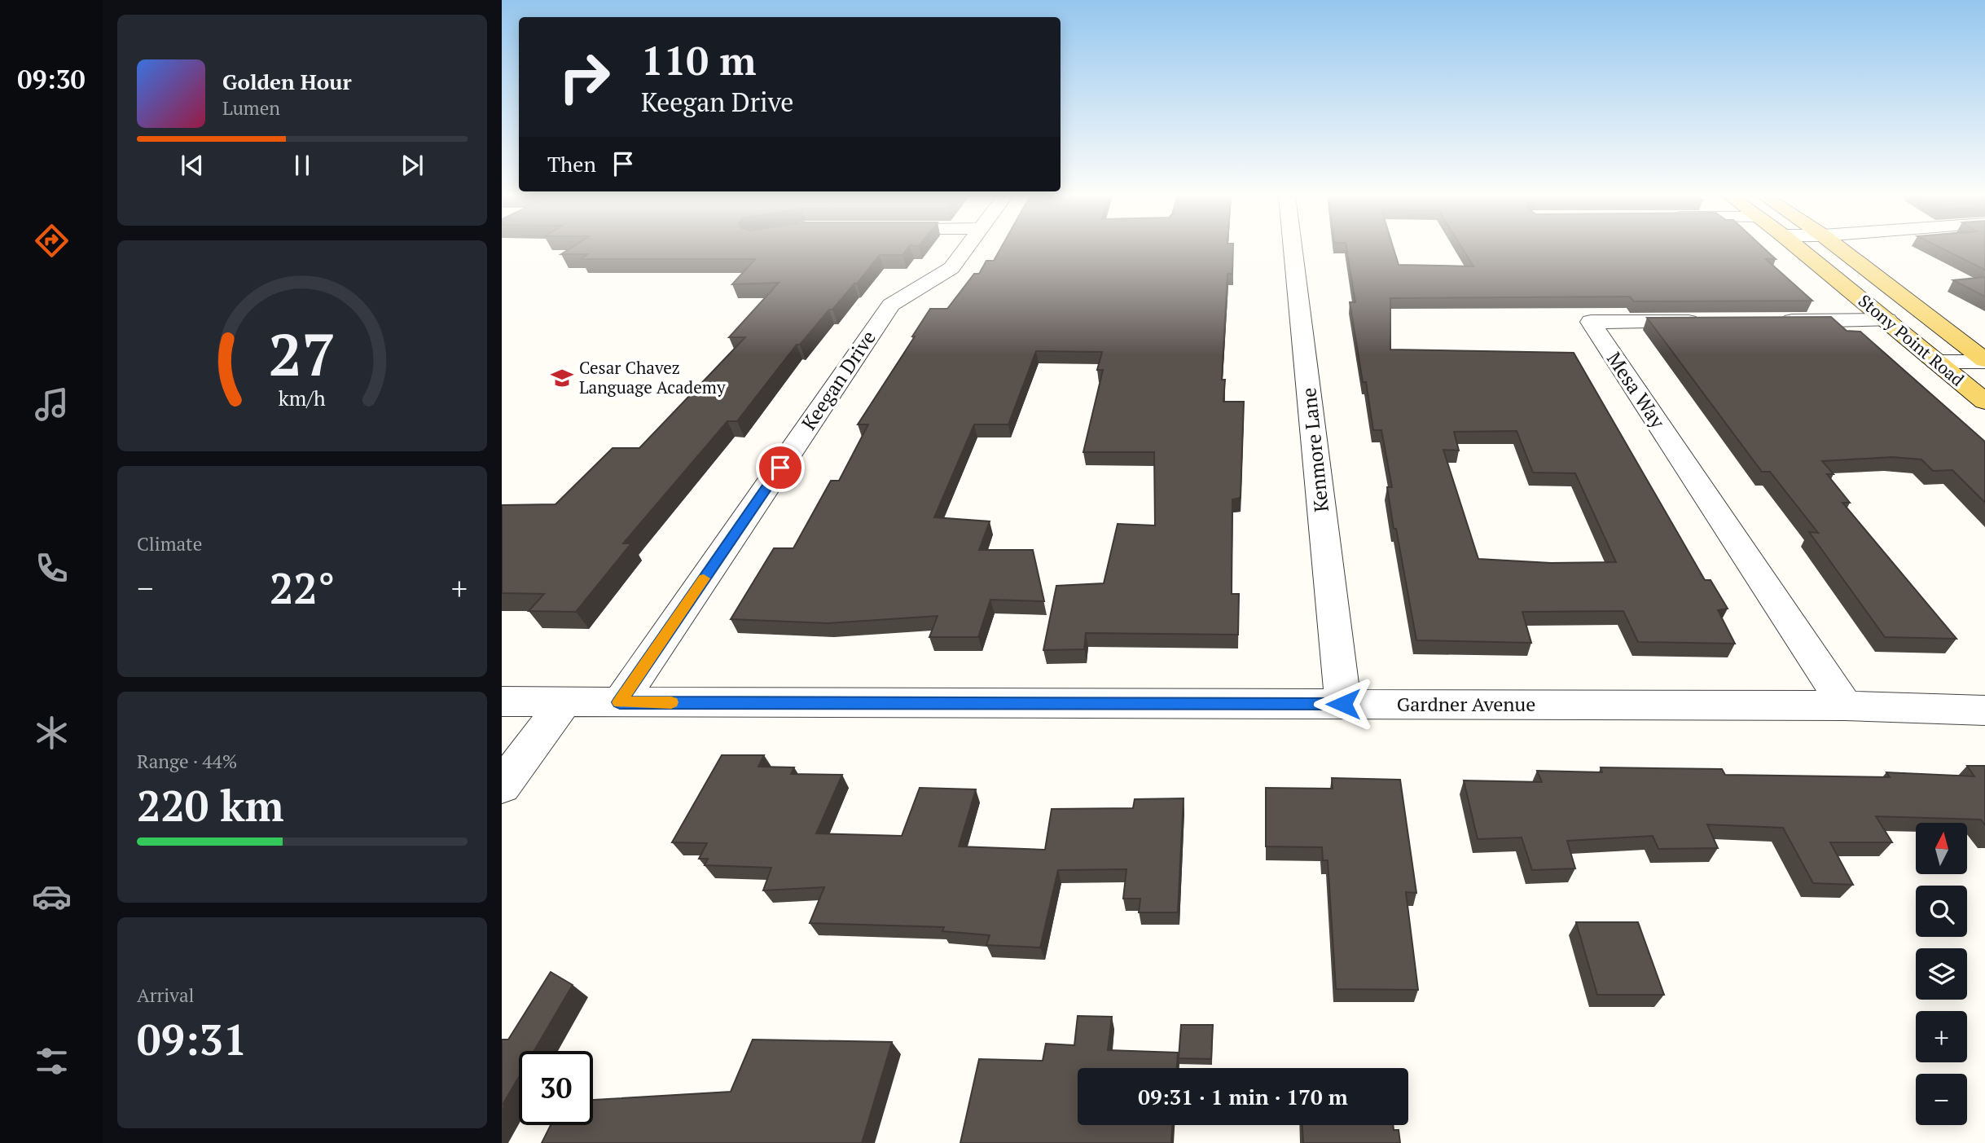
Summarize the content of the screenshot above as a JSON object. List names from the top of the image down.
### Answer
{
  "streets": {
    "main road": ["Stony Point Road"],
    "street": [
      "Keegan Drive",
      "Mesa Way",
      "Kenmore Lane",
      "Gardner Avenue"
    ]
  },
  "crossings": [
    ["Keegan Drive", "Gardner Avenue"],
    ["Mesa Way", "Gardner Avenue"],
    ["Kenmore Lane", "Gardner Avenue"]
  ],
  "places": {
    "school or university": ["Cesar Chavez Language Academy"]
  },
  "north": "top",
  "page": {
    "tabs": "09:30",
    "turn": ["110 m", "Keegan Drive"],
    "song": ["Golden Hour", "Lumen"],
    "then": "Then",
    "tile": [
      "Climate",
      ["Range · 44%", "220 km"],
      ["Arrival", "09:31"]
    ],
    "heat": ["−", "22°", "+"],
    "map_buttons": ["+", "−"],
    "limit": "30",
    "trip": "09:31 · 1 min · 170 m",
    "gauge": ["27", "km/h"]
  }
}
